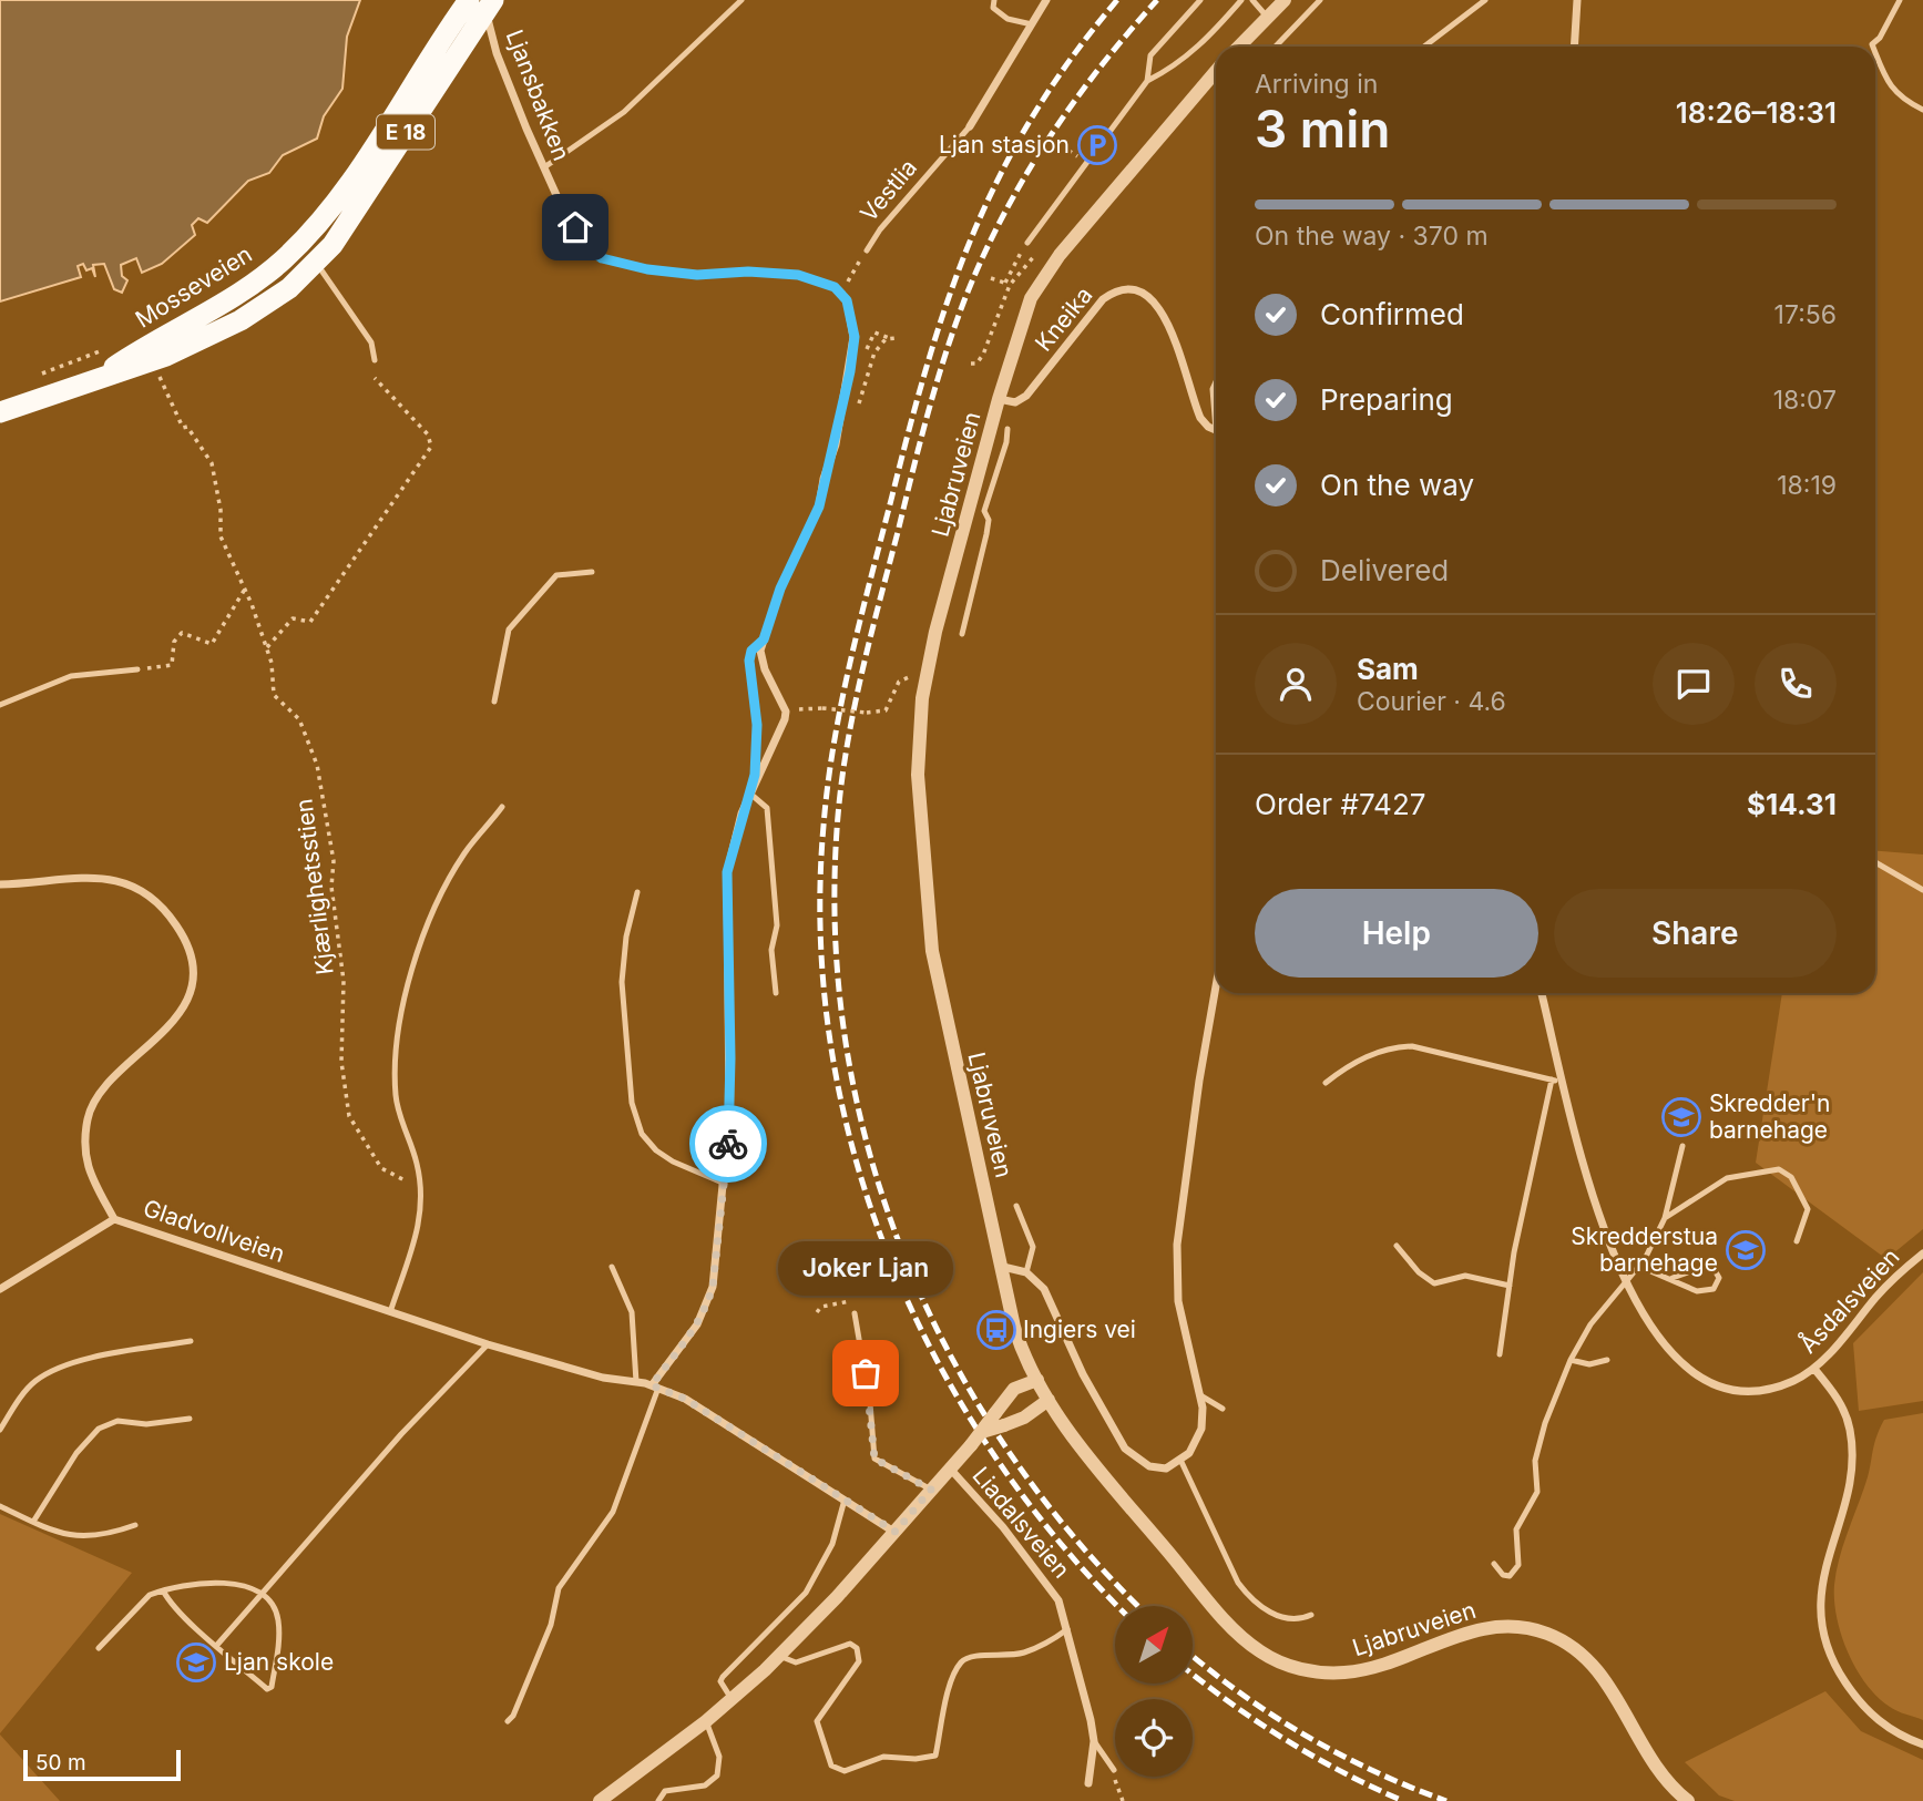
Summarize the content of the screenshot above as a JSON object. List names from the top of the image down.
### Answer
{
  "streets": {
    "highway": ["E 18", "Mosseveien"],
    "street": [
      "Ljansbakken",
      "Vestlia",
      "Kneika",
      "Ljabruveien",
      "Gladvollveien",
      "Åsdalsveien",
      "Liadalsveien"
    ],
    "path": ["Kjærlighetsstien"]
  },
  "crossings": [
    ["Ljansbakken", "Vestlia"],
    ["Ljansbakken", "Mosseveien"],
    ["Kneika", "Ljabruveien"]
  ],
  "places": {
    "parking": ["Ljan stasjon"],
    "school or university": ["Skredder'n barnehage", "Skredderstua barnehage", "Ljan skole"],
    "bus stop": ["Ingiers vei"],
    "other": ["Joker Ljan"]
  },
  "scale_bar": "50 m",
  "north": "top right",
  "page": {
    "heading": ["3 min", "Arriving in", "18:26–18:31"],
    "panel": [
      "Sam",
      "Courier · 4.6",
      "Order #7427",
      "$14.31"
    ],
    "bar": "On the way · 370 m",
    "list": [
      ["Confirmed", "17:56"],
      ["Preparing", "18:07"],
      ["On the way", "18:19"],
      "Delivered"
    ],
    "buttons": ["Help", "Share"],
    "bubble": "Joker Ljan",
    "scale": "50 m"
  }
}
